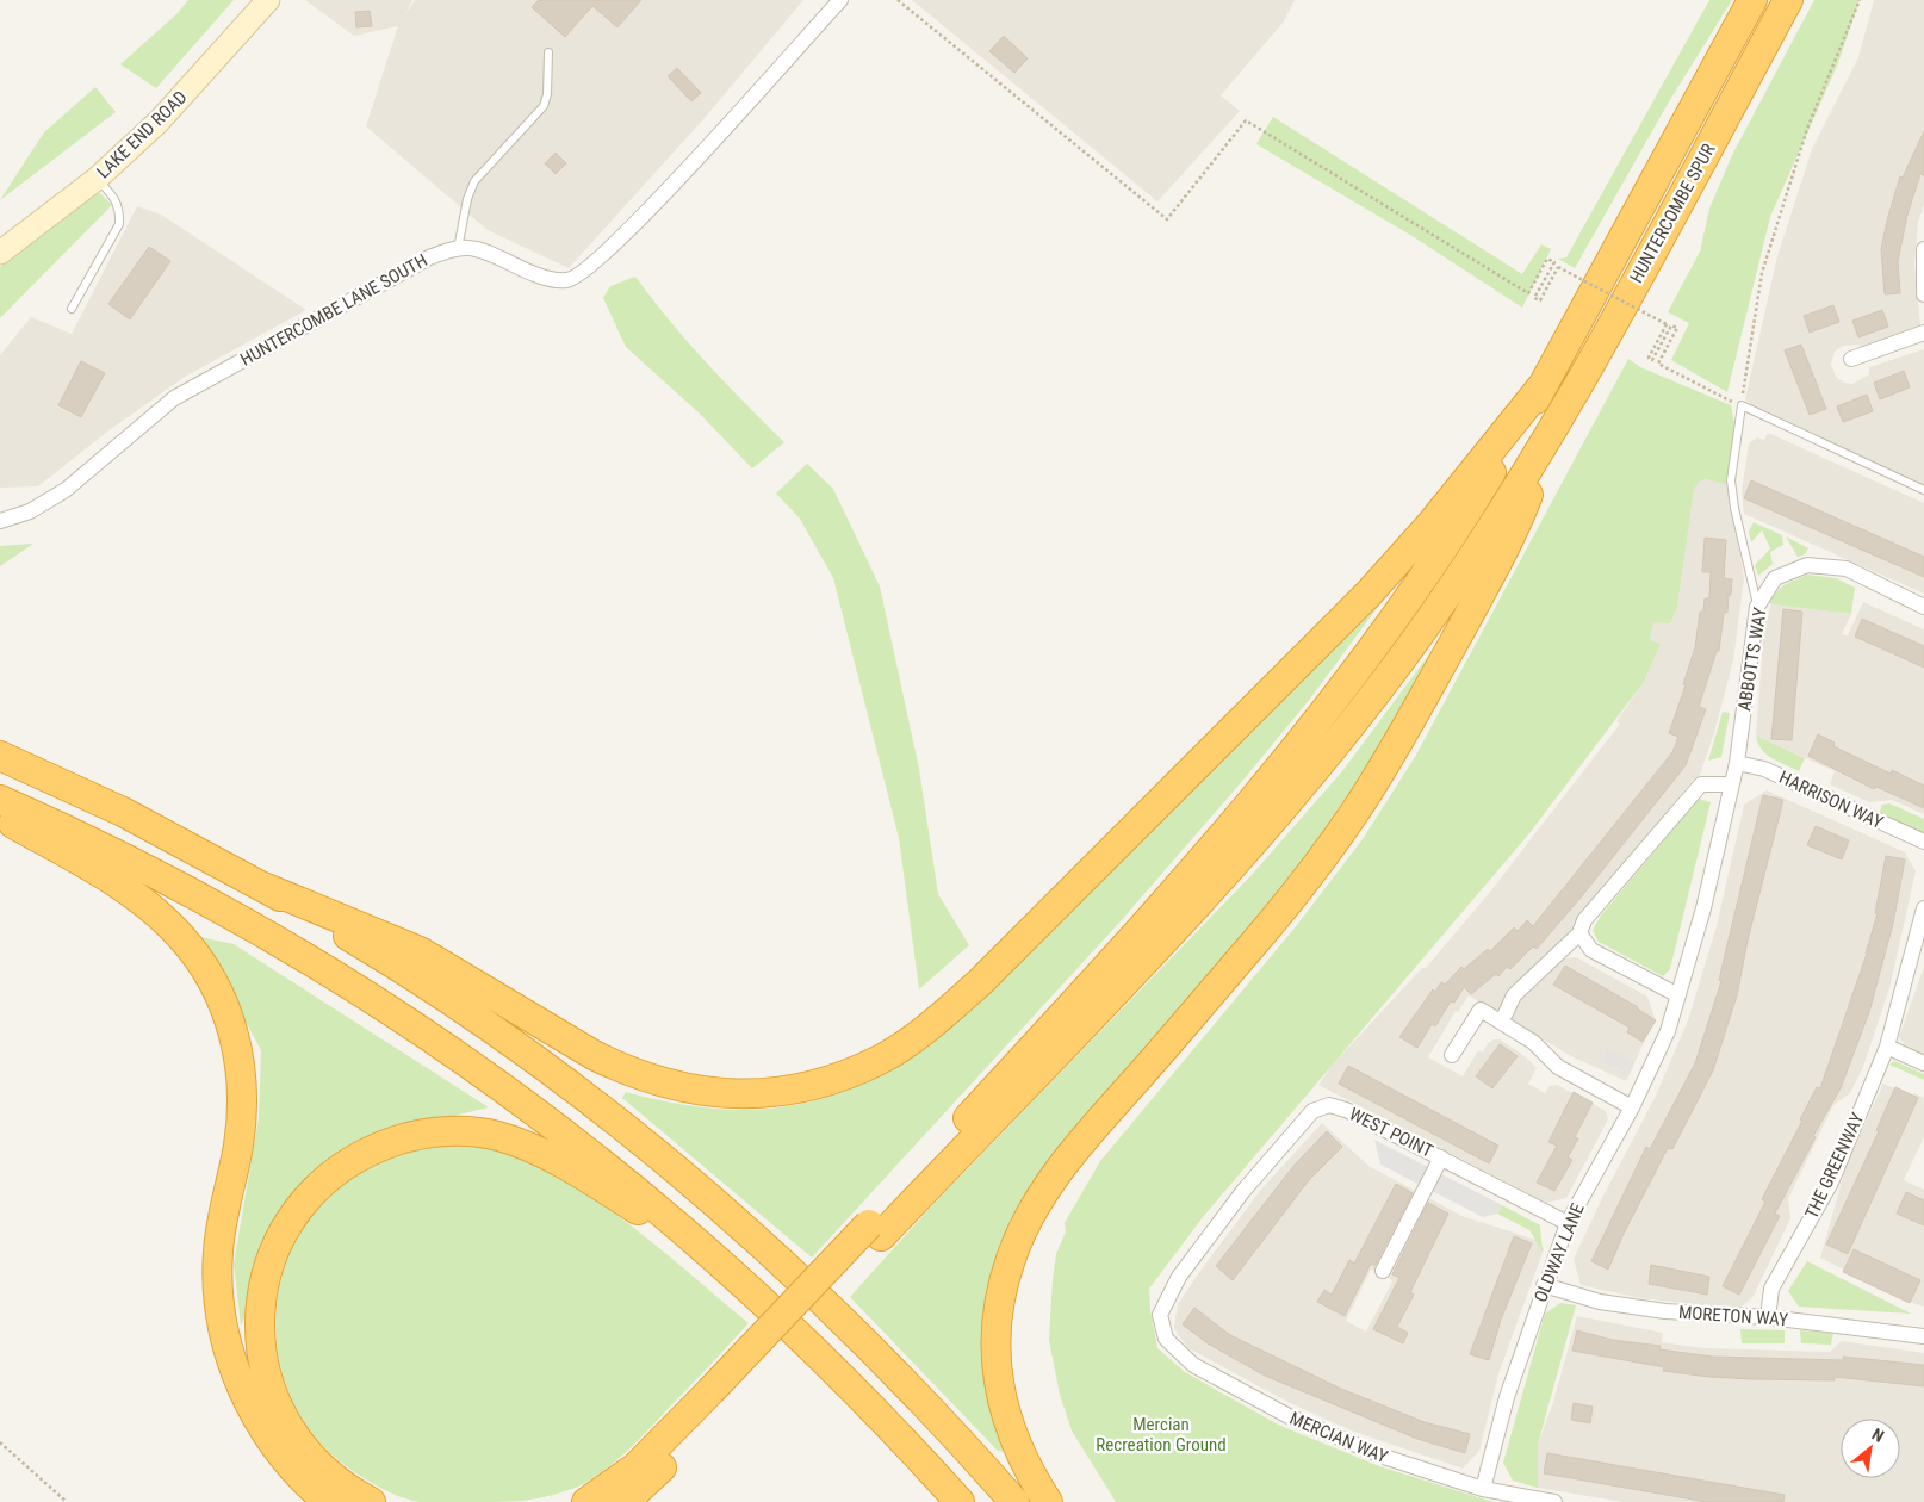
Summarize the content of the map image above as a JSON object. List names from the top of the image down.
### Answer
{
  "streets": {
    "highway": ["HUNTERCOMBE SPUR"],
    "main road": ["LAKE END ROAD"],
    "street": [
      "HUNTERCOMBE LANE SOUTH",
      "ABBOTTS WAY",
      "HARRISON WAY",
      "WEST POINT",
      "THE GREENWAY",
      "OLDWAY LANE",
      "MORETON WAY",
      "MERCIAN WAY"
    ]
  },
  "crossings": [
    ["ABBOTTS WAY", "HARRISON WAY"],
    ["ABBOTTS WAY", "OLDWAY LANE"],
    ["HARRISON WAY", "OLDWAY LANE"],
    ["WEST POINT", "OLDWAY LANE"],
    ["WEST POINT", "MERCIAN WAY"],
    ["THE GREENWAY", "MORETON WAY"],
    ["OLDWAY LANE", "MORETON WAY"],
    ["OLDWAY LANE", "MERCIAN WAY"]
  ],
  "parks": ["Mercian Recreation Ground"],
  "north": "top right"
}
